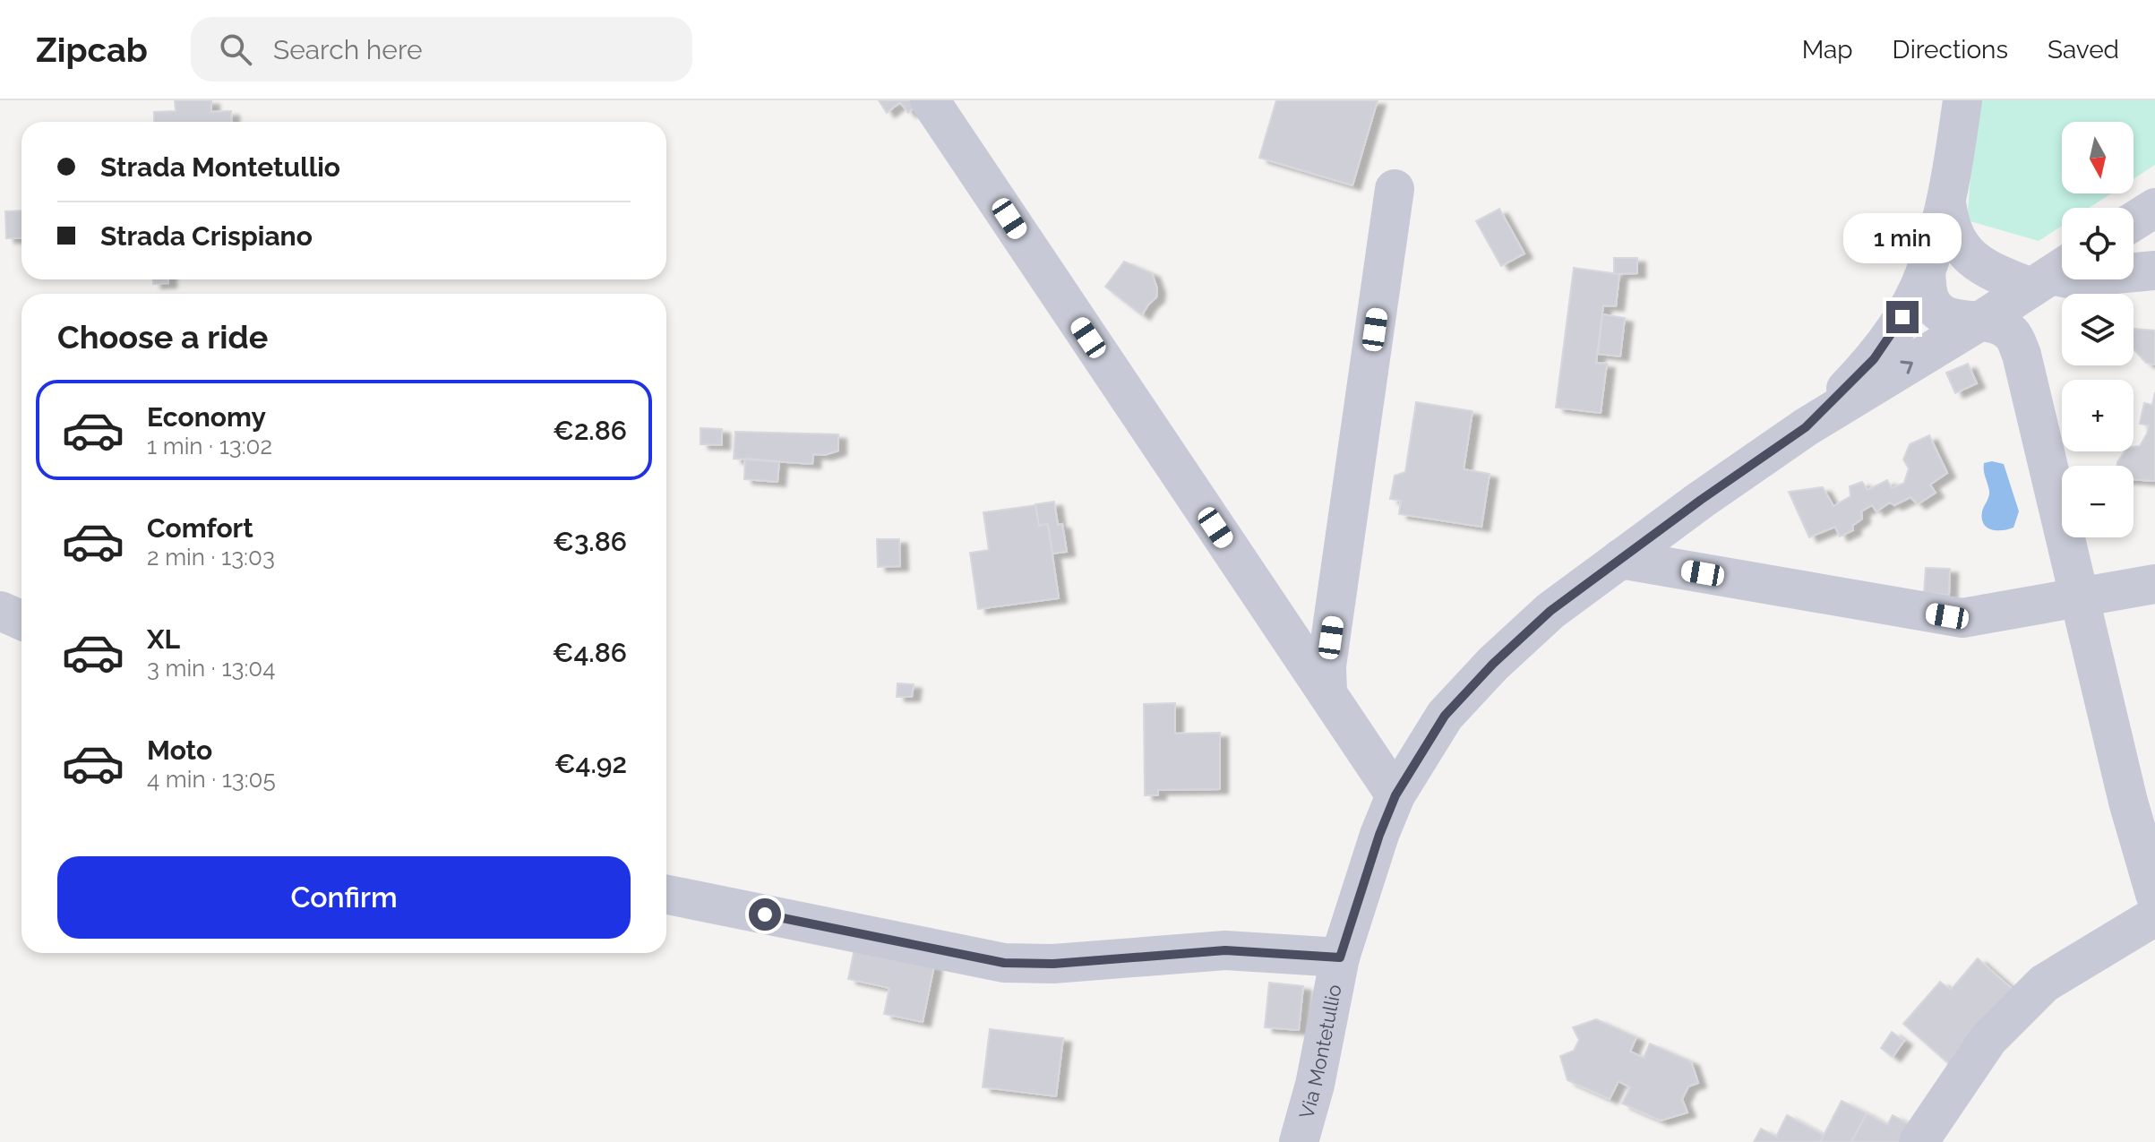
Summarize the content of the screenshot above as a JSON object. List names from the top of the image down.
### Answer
{
  "streets": {
    "street": ["Via Montetullio"]
  },
  "north": "bottom",
  "page": {
    "header": "Zipcab",
    "search": "Search here",
    "nav": ["Map", "Directions", "Saved"],
    "map_buttons": ["+", "−"],
    "banner": ["Strada Montetullio", "Strada Crispiano"],
    "bubble": "1 min",
    "heading": "Choose a ride",
    "list": [
      {
        "name": "Economy",
        "note": "1 min · 13:02",
        "value": "€2.86"
      },
      {
        "name": "Comfort",
        "note": "2 min · 13:03",
        "value": "€3.86"
      },
      {
        "name": "XL",
        "note": "3 min · 13:04",
        "value": "€4.86"
      },
      {
        "name": "Moto",
        "note": "4 min · 13:05",
        "value": "€4.92"
      }
    ],
    "buttons": "Confirm"
  }
}
